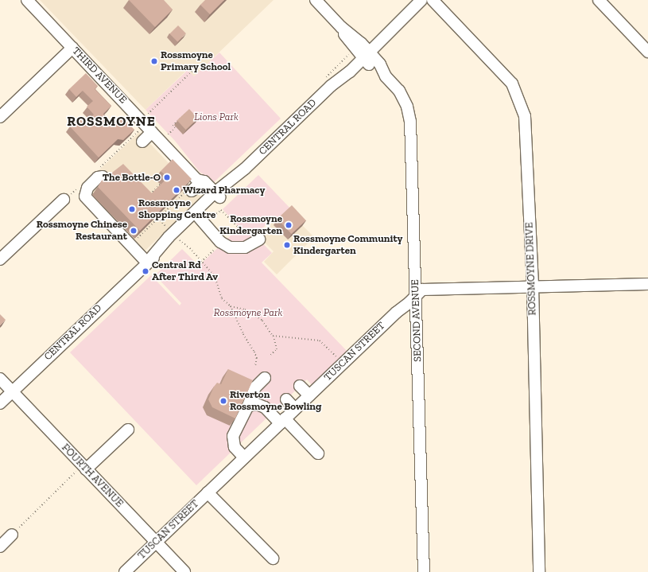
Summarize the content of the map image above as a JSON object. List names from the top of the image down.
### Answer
{
  "streets": {
    "street": [
      "THIRD AVENUE",
      "CENTRAL ROAD",
      "ROSSMOYNE DRIVE",
      "SECOND AVENUE",
      "TUSCAN STREET",
      "FOURTH AVENUE"
    ]
  },
  "crossings": [
    ["THIRD AVENUE", "CENTRAL ROAD"],
    ["CENTRAL ROAD", "SECOND AVENUE"],
    ["CENTRAL ROAD", "FOURTH AVENUE"],
    ["ROSSMOYNE DRIVE", "TUSCAN STREET"],
    ["SECOND AVENUE", "TUSCAN STREET"],
    ["TUSCAN STREET", "FOURTH AVENUE"]
  ],
  "districts": ["ROSSMOYNE"],
  "parks": ["Lions Park", "Rossmoyne Park"],
  "places": [
    "Rossmoyne Primary School",
    "The Bottle-O",
    "Wizard Pharmacy",
    "Rossmoyne Shopping Centre",
    "Rossmoyne Kindergarten",
    "Rossmoyne Chinese Restaurant",
    "Rossmoyne Community Kindergarten",
    "Central Rd After Third Av",
    "Riverton Rossmoyne Bowling"
  ]
}
